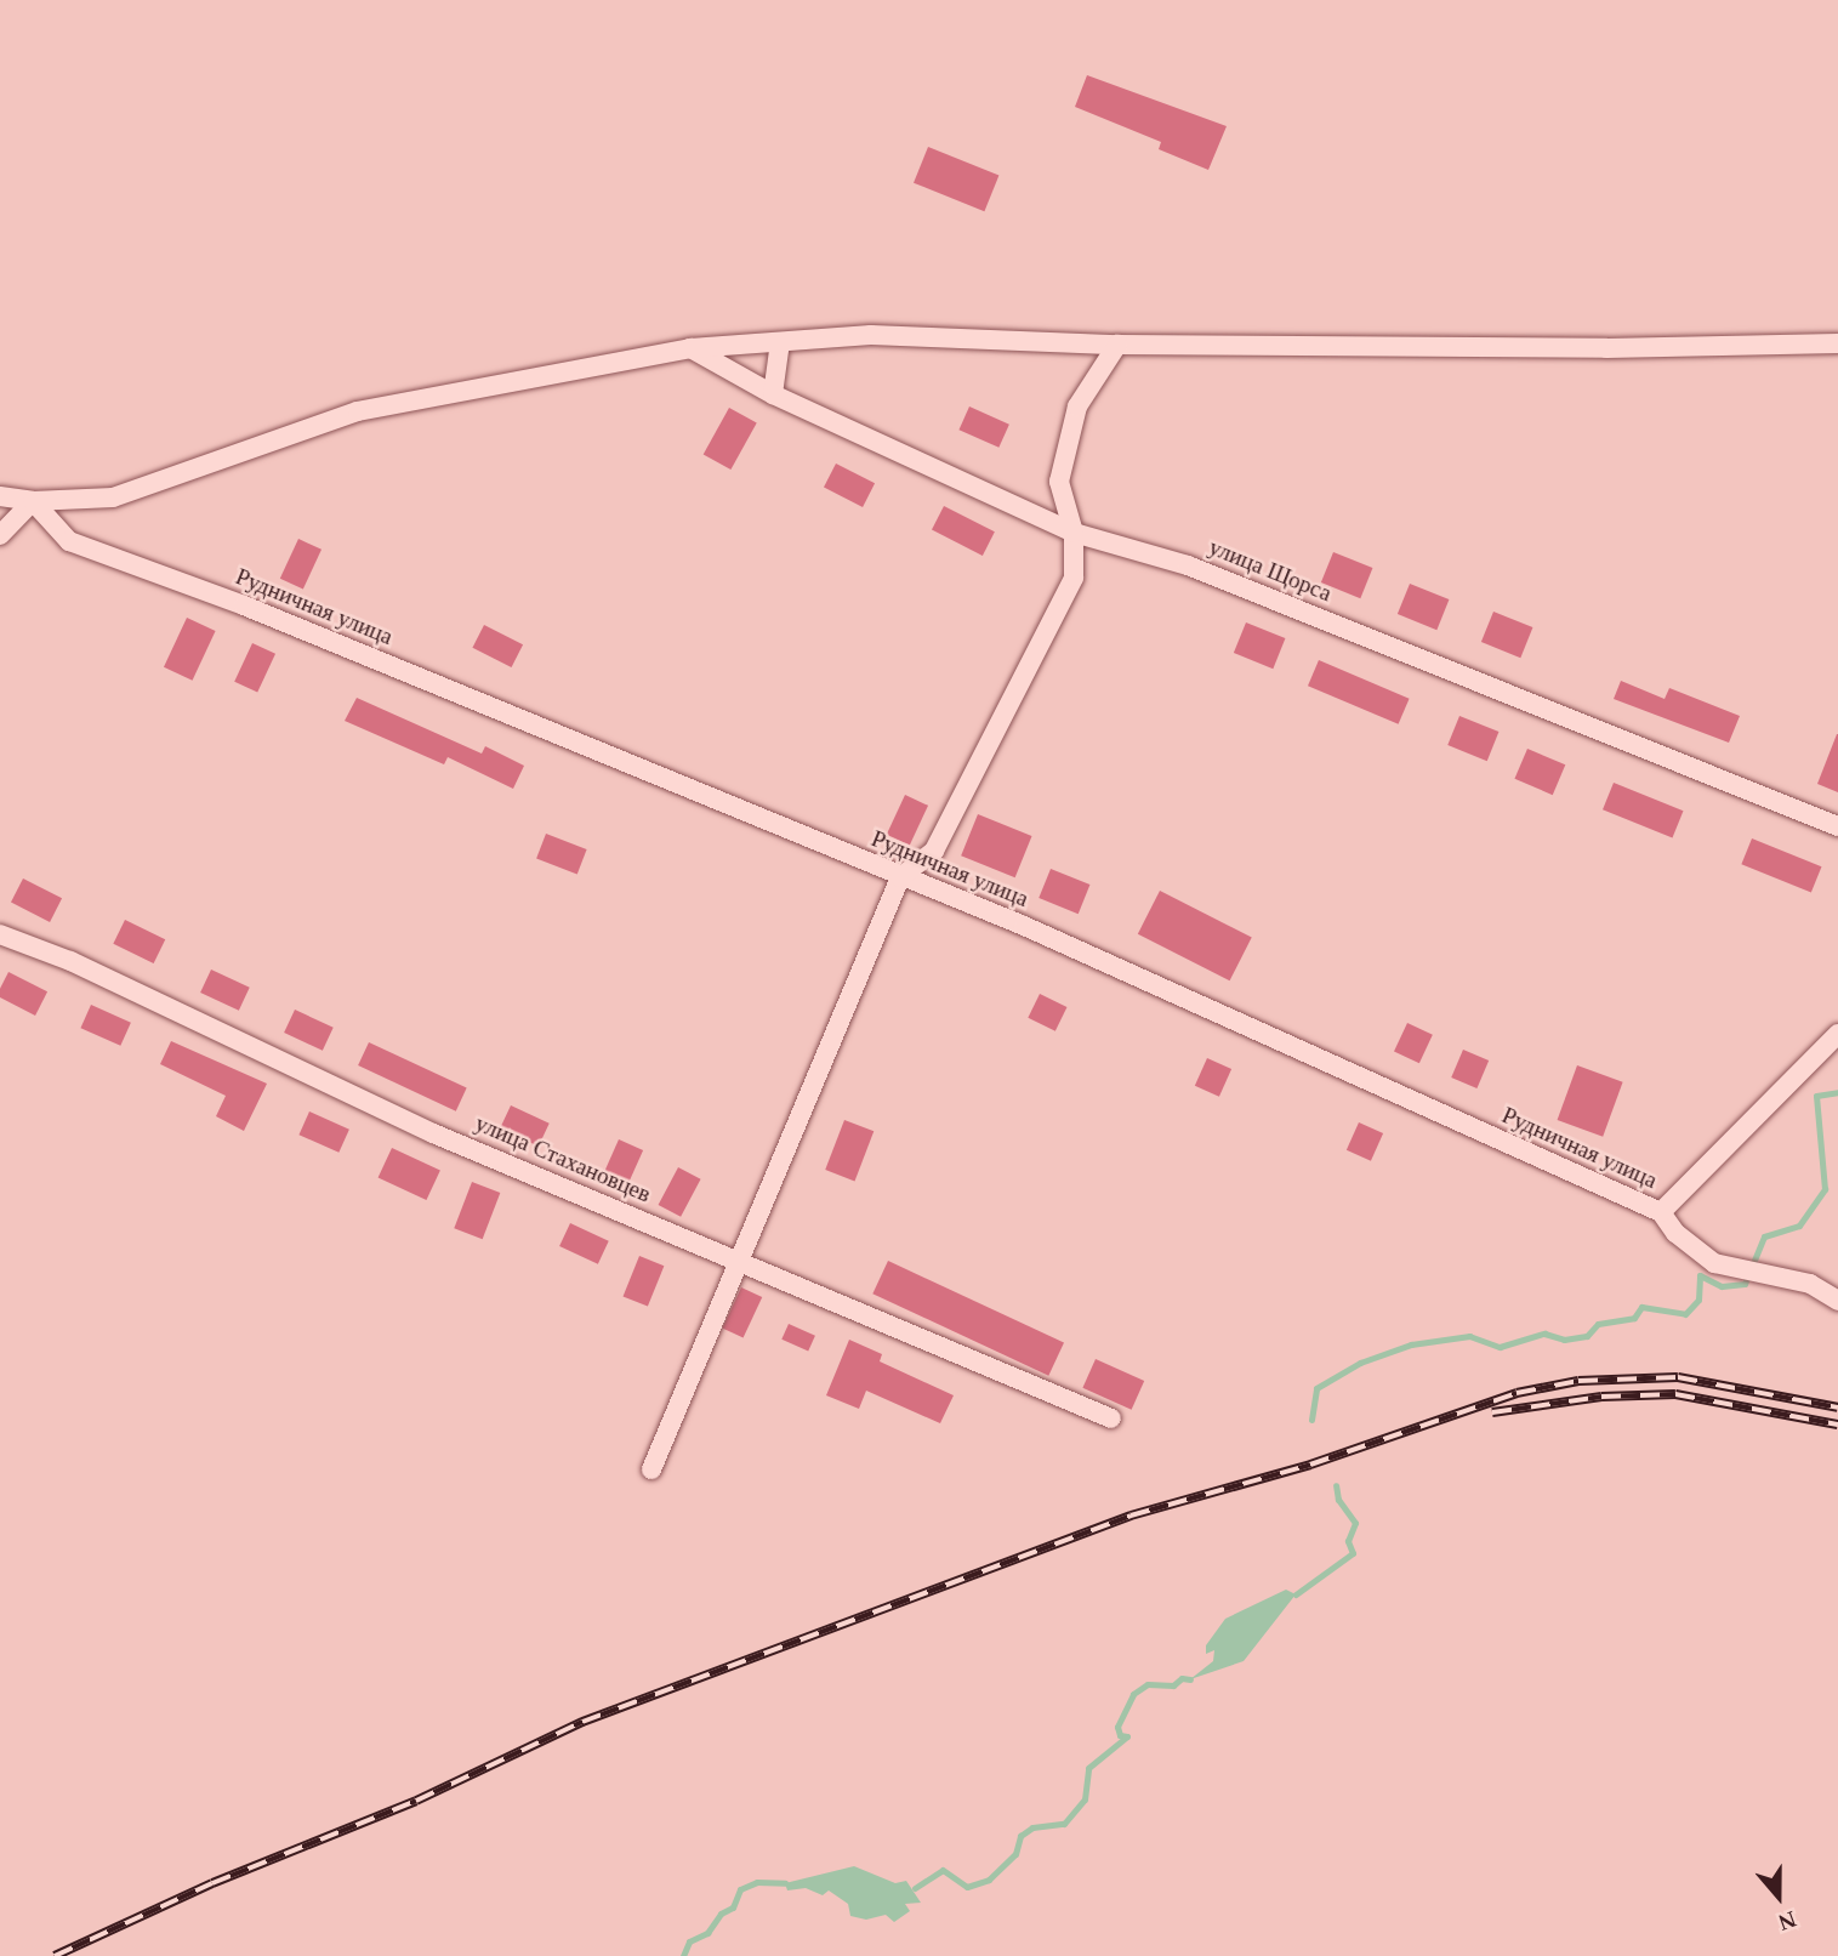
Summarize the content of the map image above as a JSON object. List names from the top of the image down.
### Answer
{
  "streets": {
    "street": ["улица Щорса", "Рудничная улица", "улица Стахановцев"]
  },
  "north": "bottom"
}
